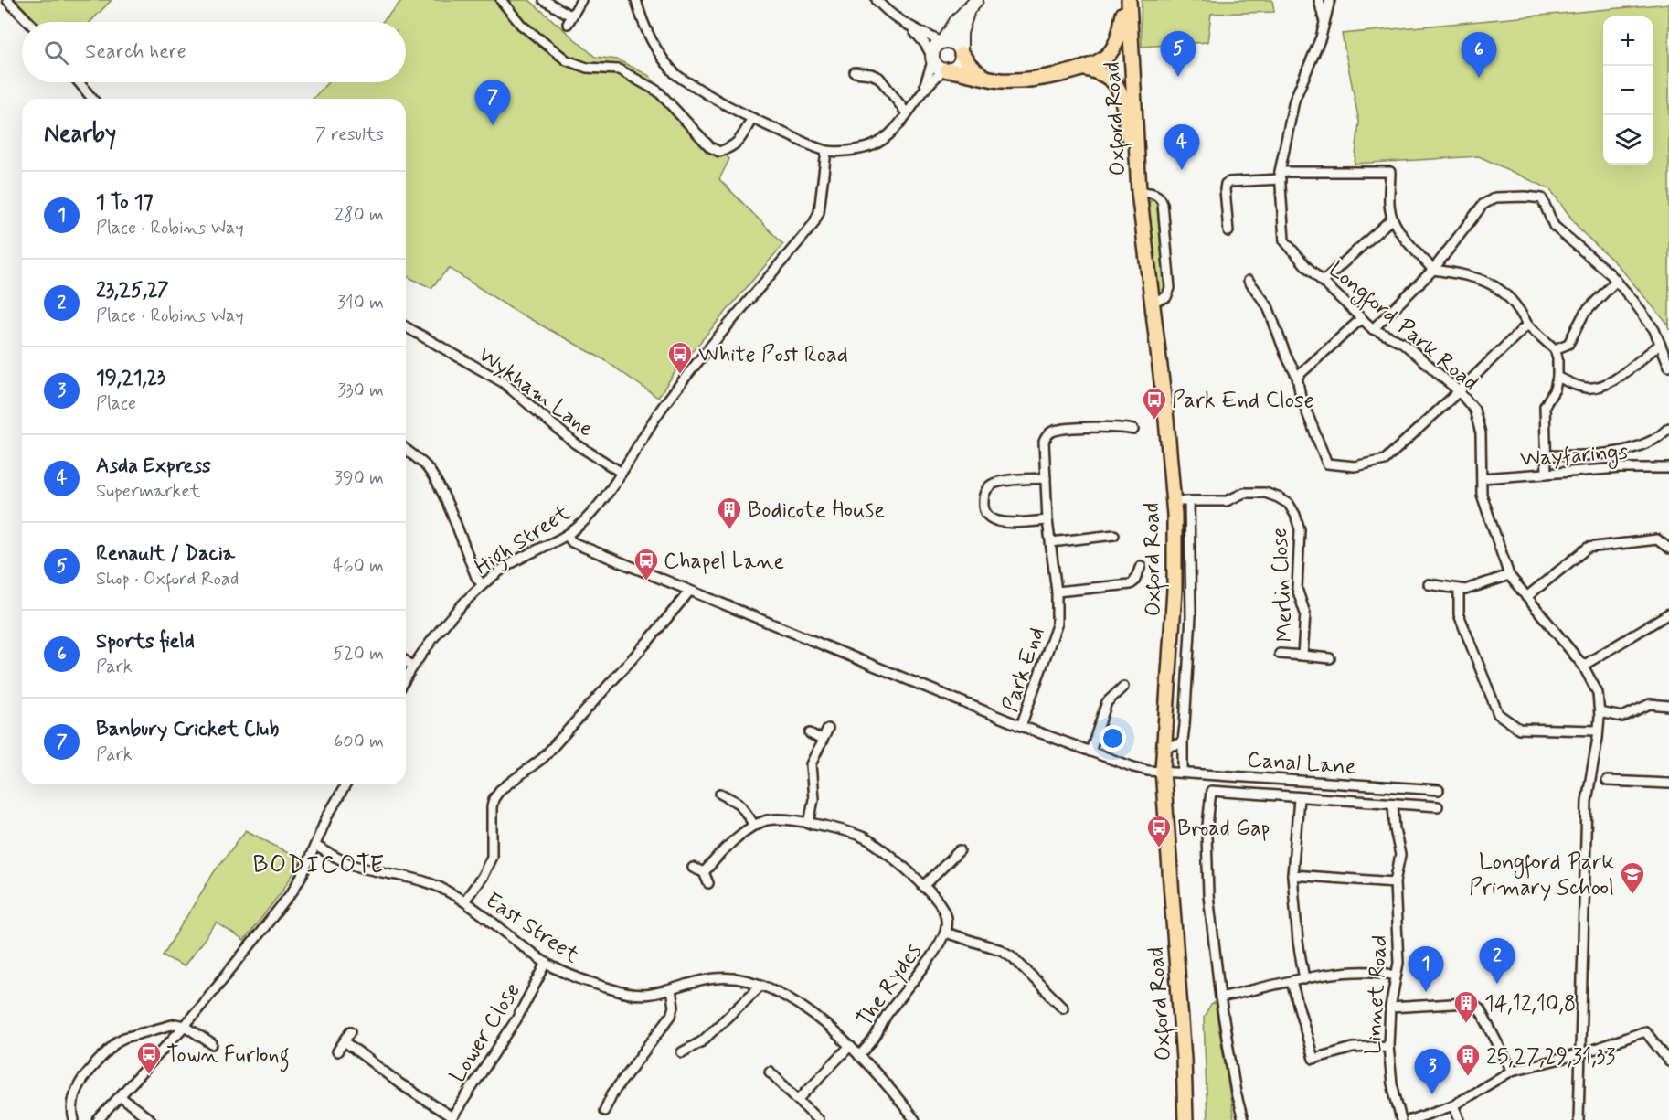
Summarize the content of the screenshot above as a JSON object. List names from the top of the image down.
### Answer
{
  "streets": {
    "main road": ["Oxford Road"],
    "street": [
      "Longford Park Road",
      "Wykham Lane",
      "Wayfarings",
      "High Street",
      "Merlin Close",
      "Park End",
      "Canal Lane",
      "East Street",
      "The Rydes",
      "Linnet Road",
      "Lower Close"
    ]
  },
  "crossings": [
    ["Oxford Road", "Merlin Close"],
    ["Oxford Road", "Canal Lane"],
    ["Longford Park Road", "Wayfarings"],
    ["Wykham Lane", "High Street"],
    ["East Street", "The Rydes"],
    ["East Street", "Lower Close"]
  ],
  "districts": ["BODICOTE"],
  "places": {
    "bus stop": [
      "White Post Road",
      "Park End Close",
      "Chapel Lane",
      "Broad Gap",
      "Town Furlong"
    ],
    "building": ["Bodicote House", "14,12,10,8", "25,27,29,31,33"],
    "school or university": ["Longford Park Primary School"]
  },
  "page": {
    "map_buttons": ["+", "−"],
    "search": "Search here",
    "pins": [
      "5",
      "6",
      "7",
      "4",
      "2",
      "1",
      "3"
    ],
    "heading": ["Nearby", "7 results"],
    "list": [
      {
        "mark": "1",
        "name": "1 To 17",
        "note": "Place · Robins Way",
        "value": "280 m"
      },
      {
        "mark": "2",
        "name": "23,25,27",
        "note": "Place · Robins Way",
        "value": "310 m"
      },
      {
        "mark": "3",
        "name": "19,21,23",
        "note": "Place",
        "value": "330 m"
      },
      {
        "mark": "4",
        "name": "Asda Express",
        "note": "Supermarket",
        "value": "390 m"
      },
      {
        "mark": "5",
        "name": "Renault / Dacia",
        "note": "Shop · Oxford Road",
        "value": "460 m"
      },
      {
        "mark": "6",
        "name": "Sports field",
        "note": "Park",
        "value": "520 m"
      },
      {
        "mark": "7",
        "name": "Banbury Cricket Club",
        "note": "Park",
        "value": "600 m"
      }
    ]
  }
}
